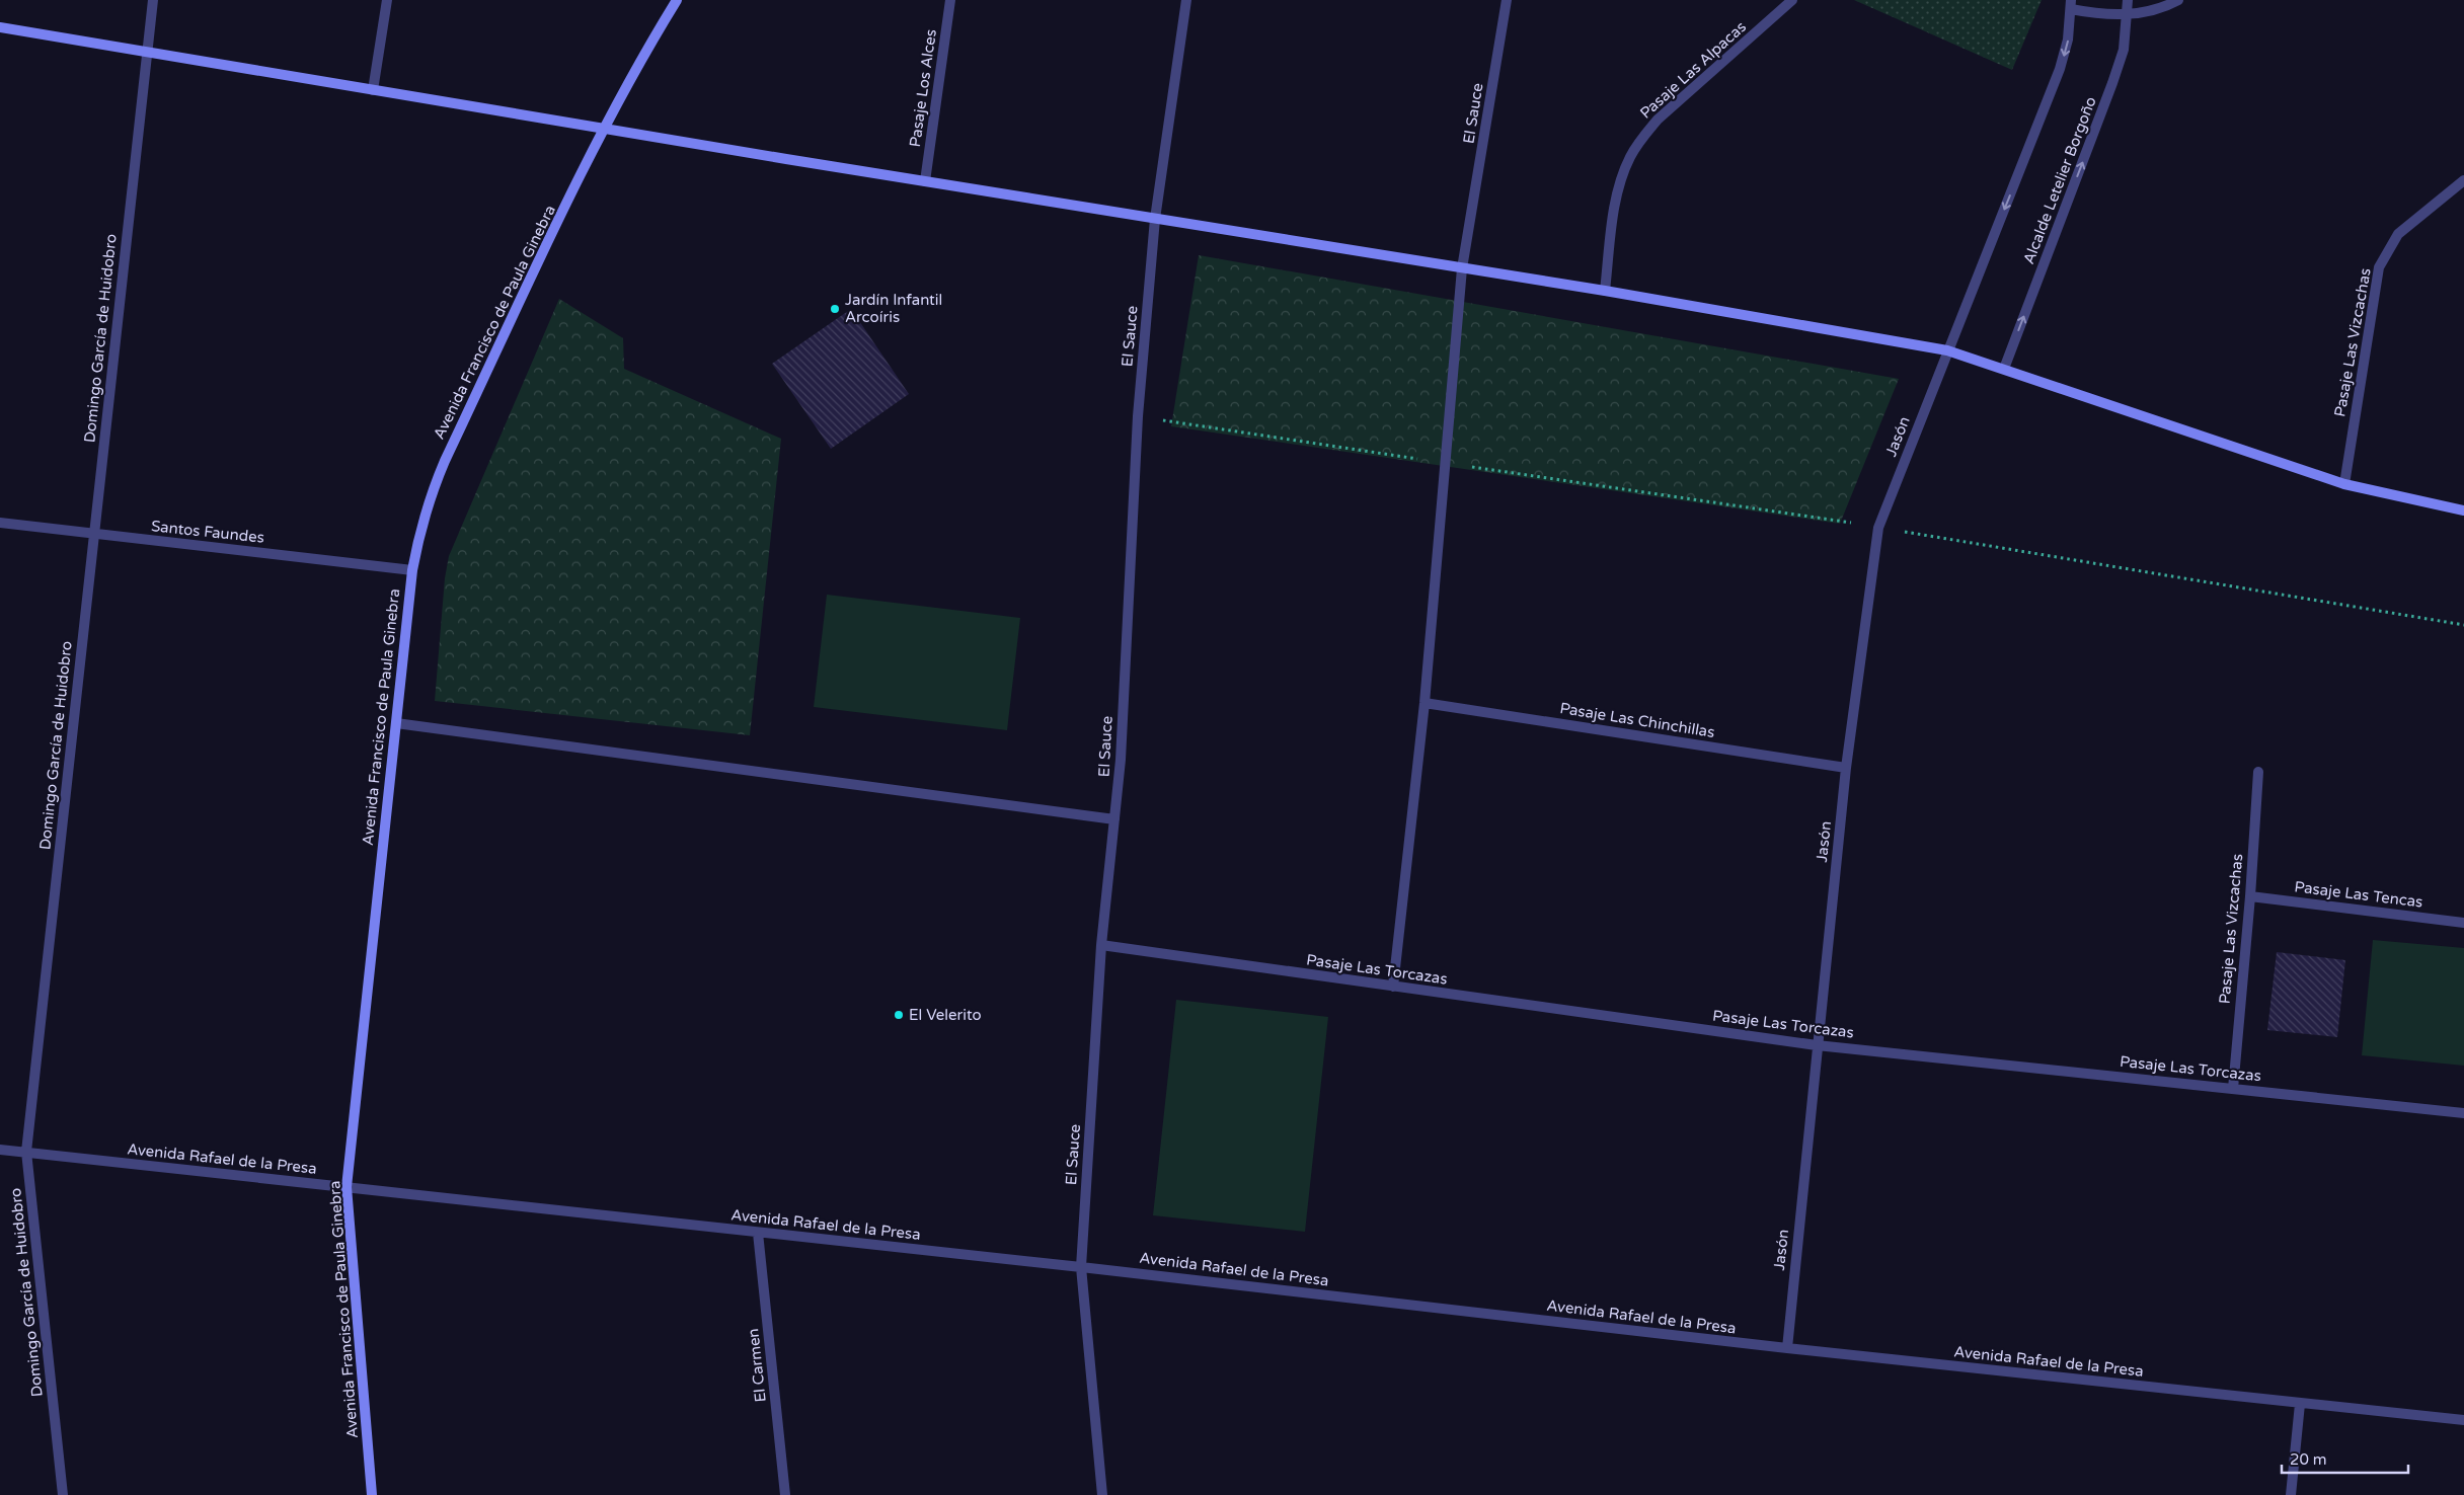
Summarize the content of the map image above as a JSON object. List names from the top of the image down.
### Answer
{
  "streets": {
    "street": [
      "Pasaje Las Alpacas",
      "Pasaje Los Alces",
      "El Sauce",
      "Alcalde Letelier Borgoño",
      "Avenida Francisco de Paula Ginebra",
      "Domingo García de Huidobro",
      "Pasaje Las Vizcachas",
      "Jasón",
      "Santos Faundes",
      "Pasaje Las Chinchillas",
      "Pasaje Las Tencas",
      "Pasaje Las Torcazas",
      "Avenida Rafael de la Presa",
      "El Carmen"
    ]
  },
  "crossings": [
    ["El Sauce", "Pasaje Las Chinchillas"],
    ["El Sauce", "Pasaje Las Torcazas"],
    ["El Sauce", "Avenida Rafael de la Presa"],
    ["Avenida Francisco de Paula Ginebra", "Santos Faundes"],
    ["Avenida Francisco de Paula Ginebra", "Avenida Rafael de la Presa"],
    ["Domingo García de Huidobro", "Santos Faundes"],
    ["Domingo García de Huidobro", "Avenida Rafael de la Presa"],
    ["Pasaje Las Vizcachas", "Pasaje Las Tencas"],
    ["Pasaje Las Vizcachas", "Pasaje Las Torcazas"],
    ["Jasón", "Pasaje Las Chinchillas"],
    ["Jasón", "Pasaje Las Torcazas"],
    ["Jasón", "Avenida Rafael de la Presa"],
    ["Avenida Rafael de la Presa", "El Carmen"]
  ],
  "places": ["Jardín Infantil Arcoíris", "El Velerito"],
  "scale_bar": "20 m"
}
